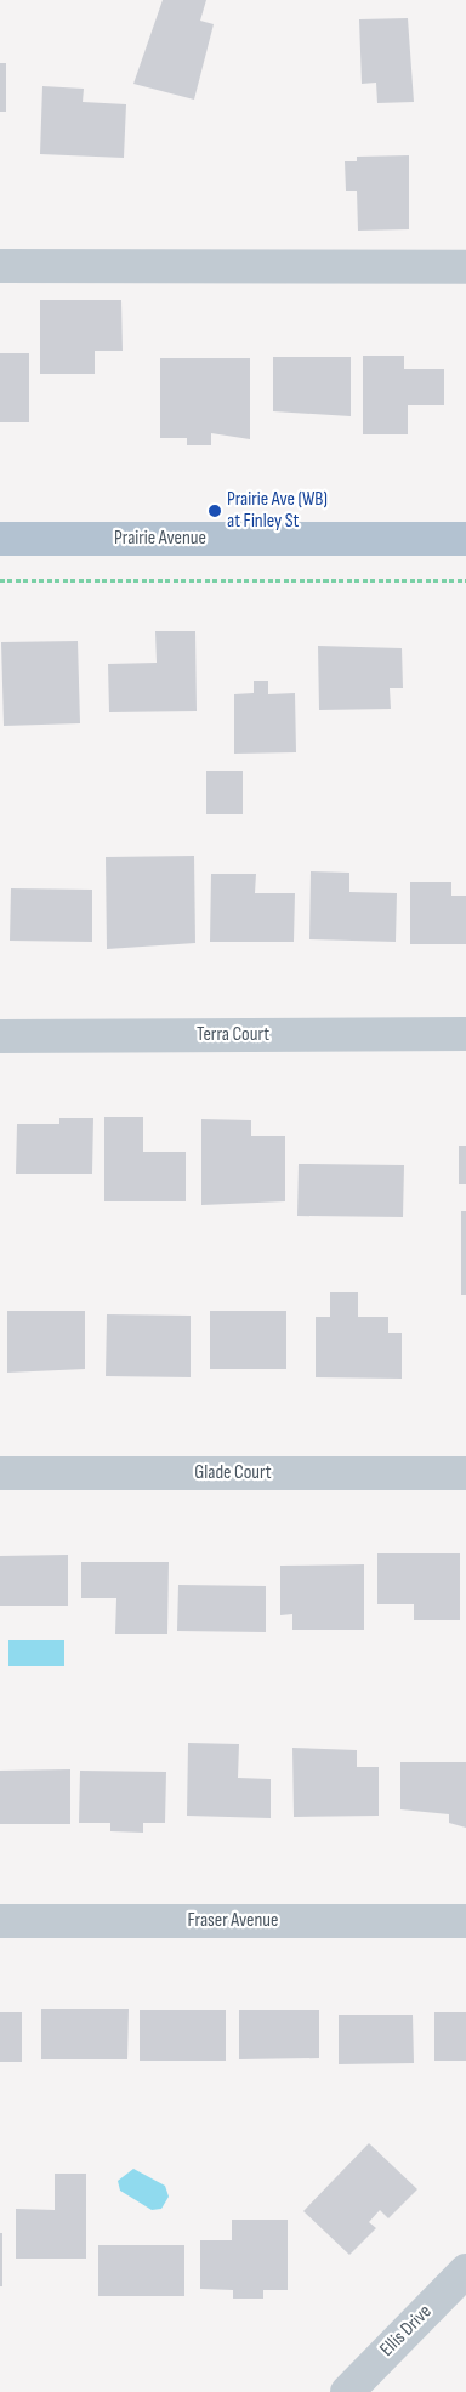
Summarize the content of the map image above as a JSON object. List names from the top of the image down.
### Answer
{
  "streets": {
    "main road": ["Prairie Avenue"],
    "street": [
      "Terra Court",
      "Glade Court",
      "Fraser Avenue",
      "Ellis Drive"
    ]
  },
  "places": ["Prairie Ave (WB) at Finley St"]
}
